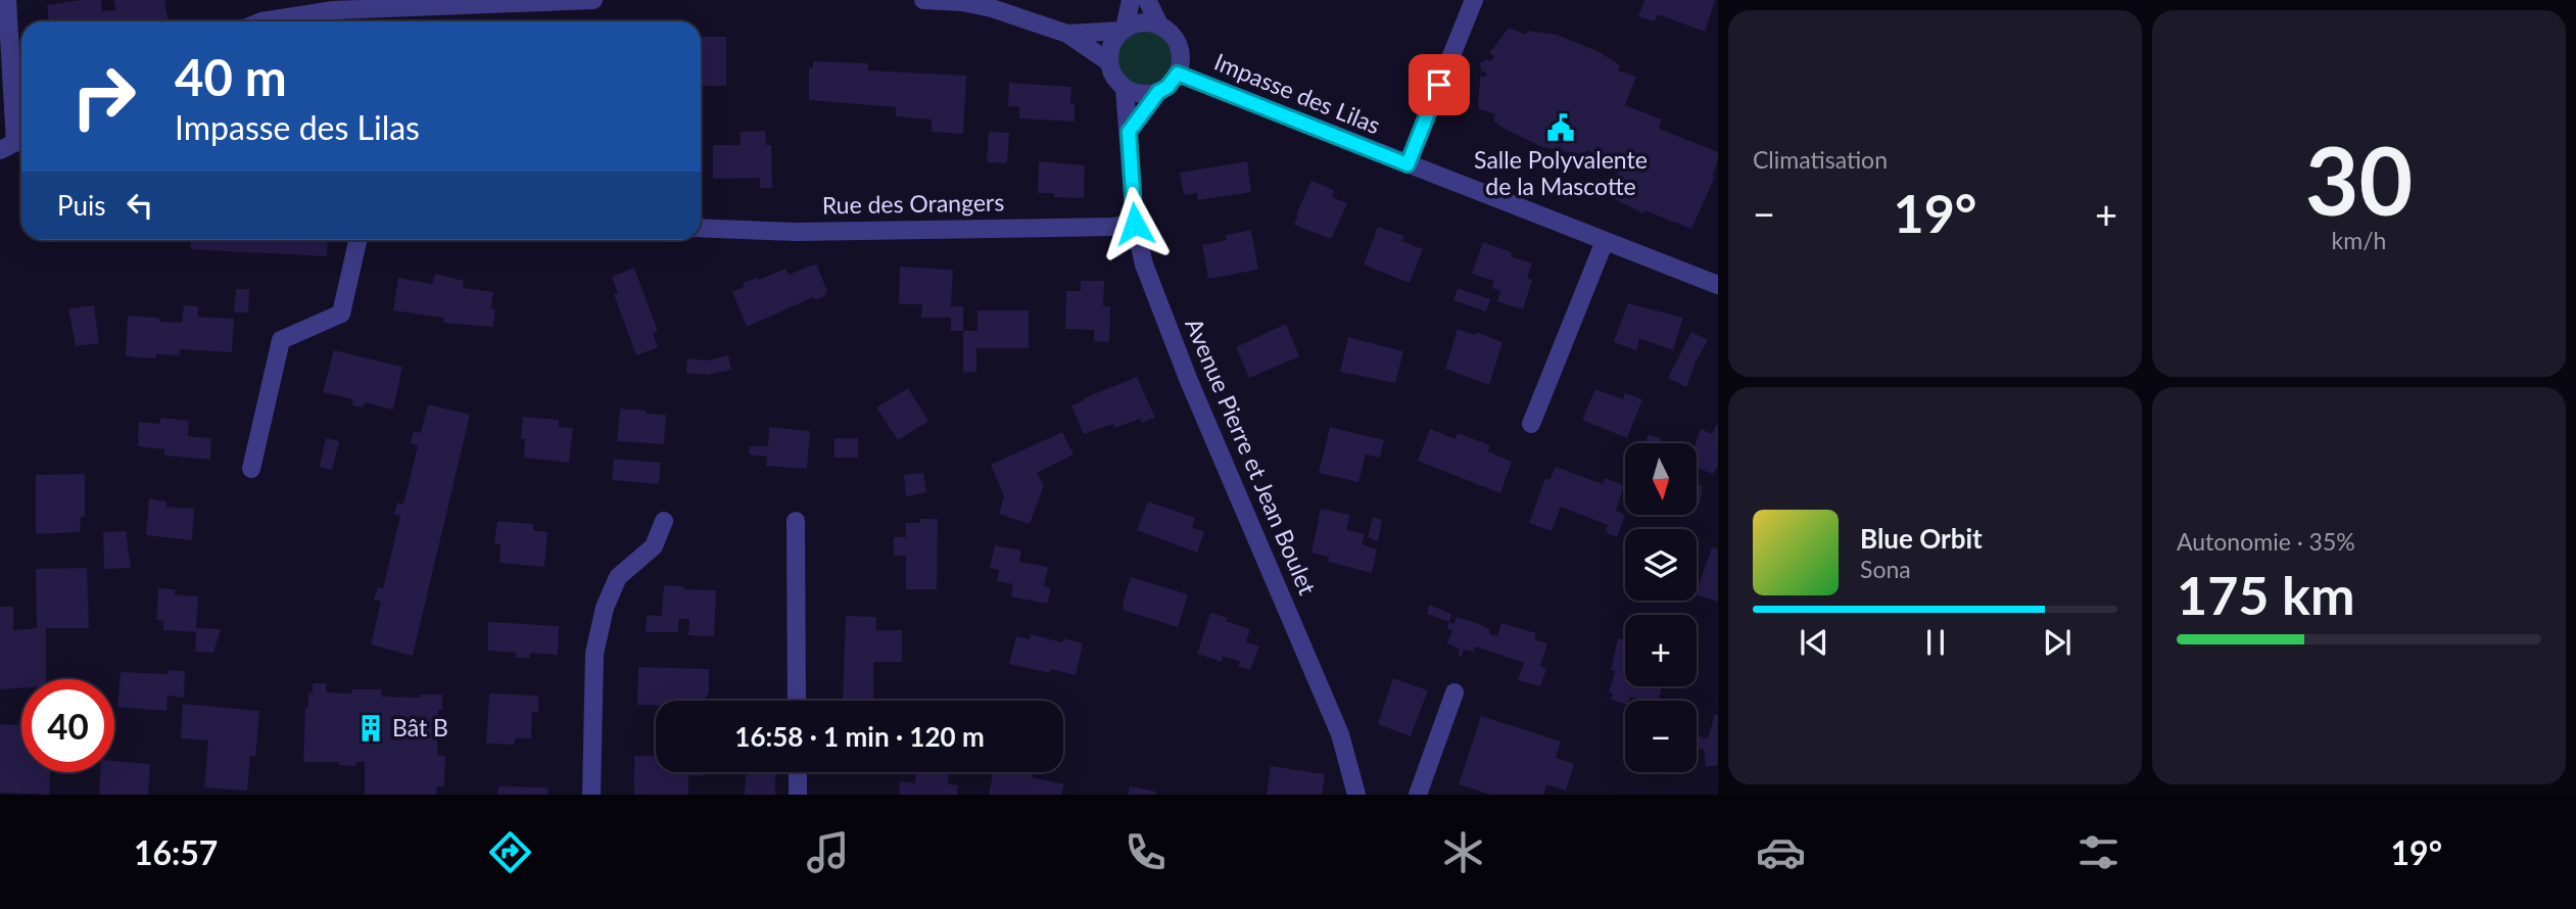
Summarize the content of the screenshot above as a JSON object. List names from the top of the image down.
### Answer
{
  "streets": {
    "street": ["Impasse des Lilas", "Rue des Orangers", "Avenue Pierre et Jean Boulet"]
  },
  "crossings": [
    ["Impasse des Lilas", "Avenue Pierre et Jean Boulet"],
    ["Rue des Orangers", "Avenue Pierre et Jean Boulet"]
  ],
  "places": {
    "public building": ["Salle Polyvalente de la Mascotte"],
    "building": ["Bât B"]
  },
  "north": "bottom",
  "page": {
    "tile": [
      "Climatisation",
      ["30", "km/h"],
      ["Autonomie · 35%", "175 km"]
    ],
    "turn": ["40 m", "Impasse des Lilas"],
    "then": "Puis",
    "heat": ["−", "19°", "+"],
    "map_buttons": ["+", "−"],
    "song": ["Blue Orbit", "Sona"],
    "limit": "40",
    "trip": "16:58 · 1 min · 120 m",
    "tabs": ["16:57", "19°"]
  }
}
